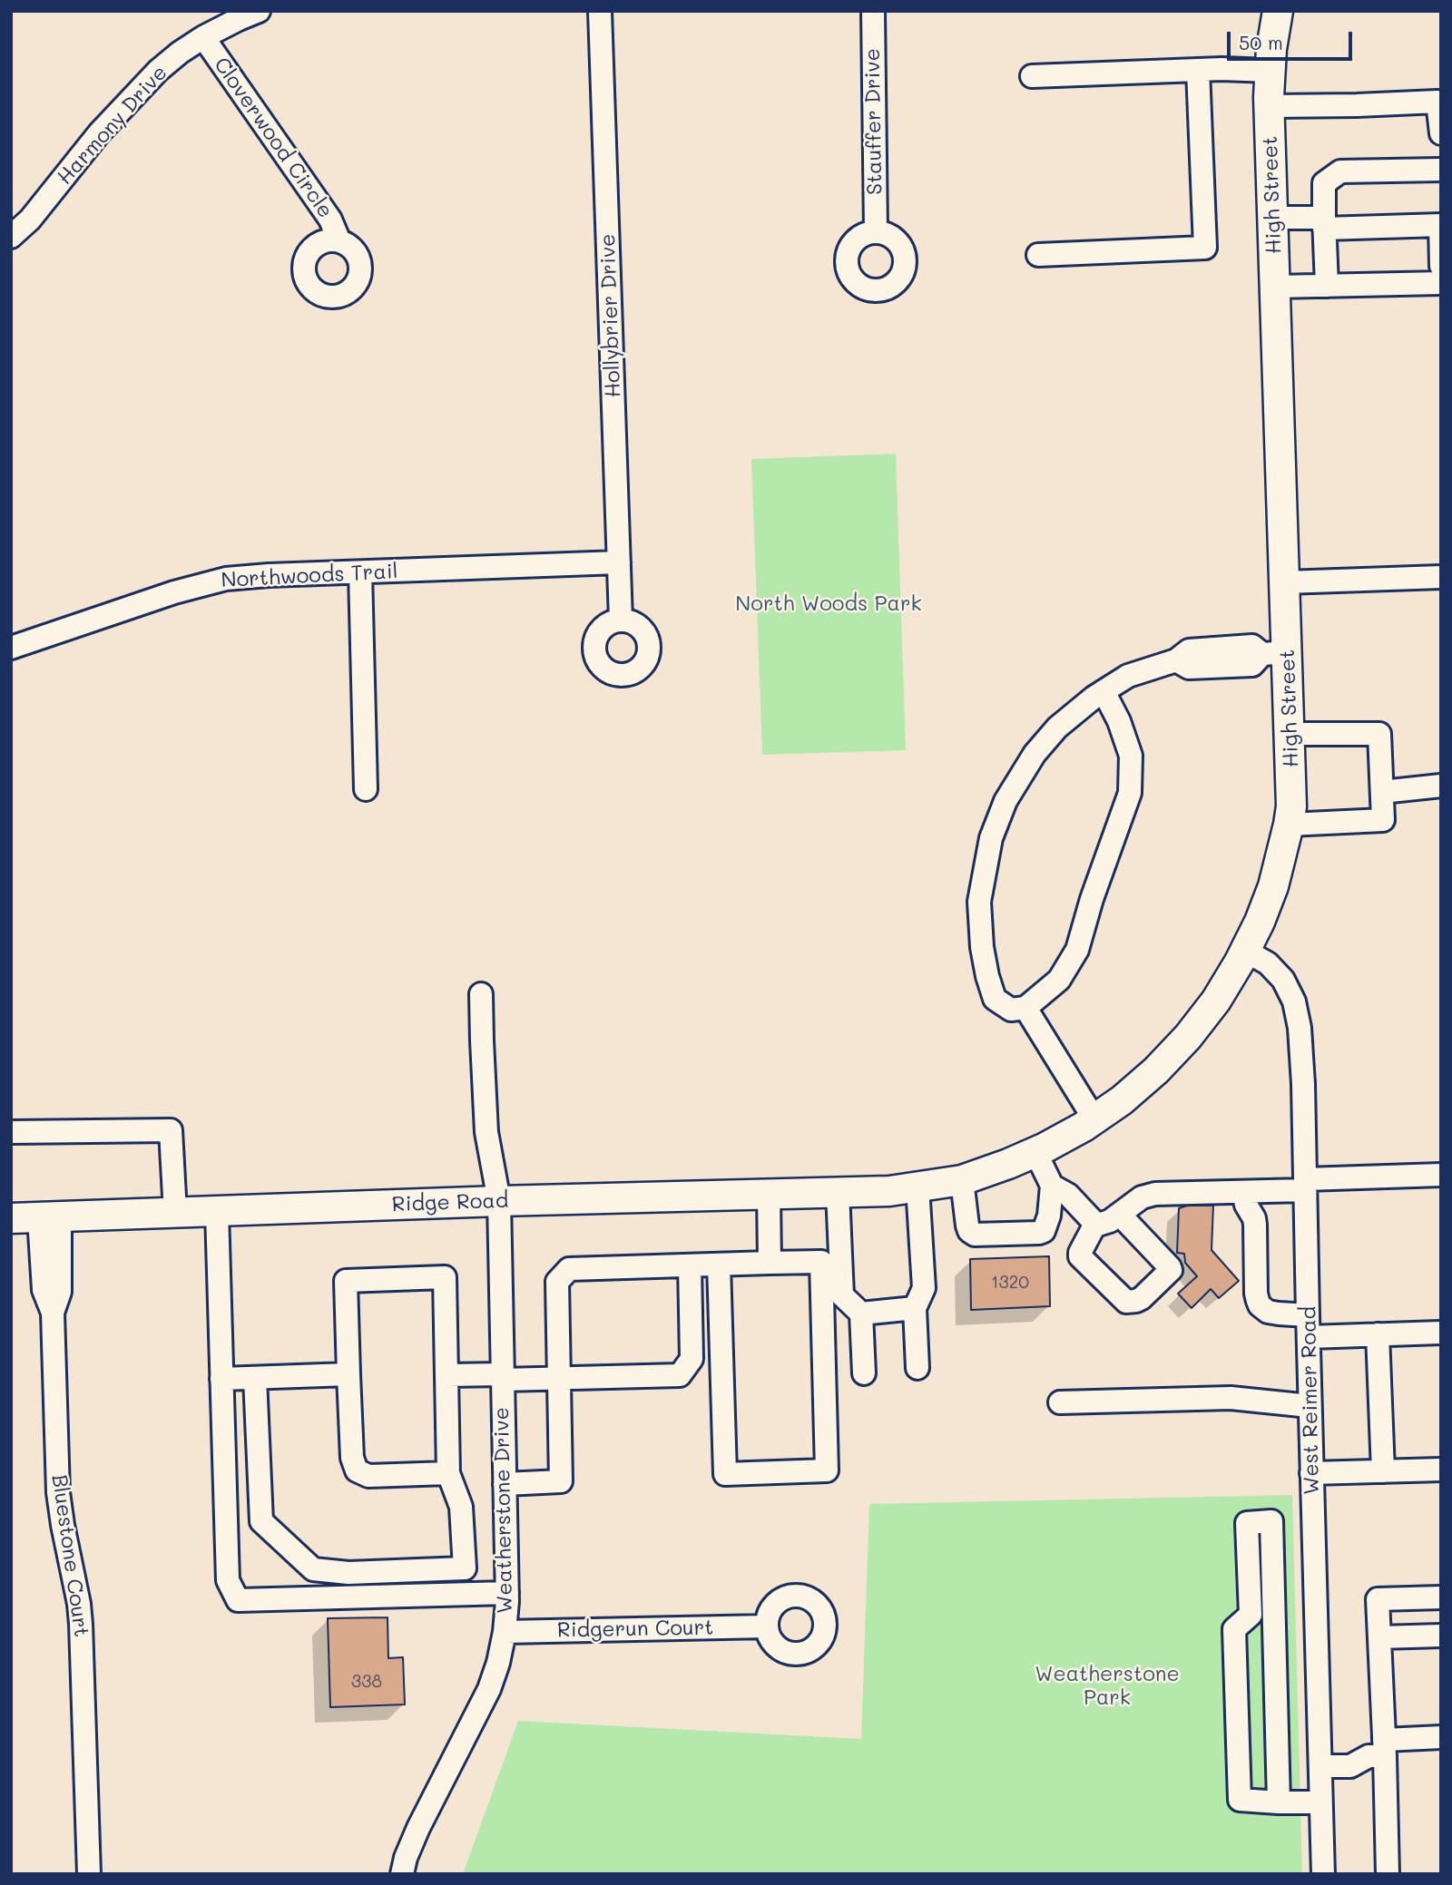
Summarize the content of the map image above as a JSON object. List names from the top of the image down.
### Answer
{
  "streets": {
    "main road": ["High Street", "Ridge Road"],
    "street": [
      "Stauffer Drive",
      "Harmony Drive",
      "Cloverwood Circle",
      "Hollybrier Drive",
      "Northwoods Trail",
      "West Reimer Road",
      "Weatherstone Drive",
      "Bluestone Court",
      "Ridgerun Court"
    ]
  },
  "crossings": [
    ["Harmony Drive", "Cloverwood Circle"],
    ["High Street", "Ridge Road"],
    ["High Street", "West Reimer Road"],
    ["Hollybrier Drive", "Northwoods Trail"],
    ["Ridge Road", "Weatherstone Drive"],
    ["Ridge Road", "Bluestone Court"],
    ["Weatherstone Drive", "Ridgerun Court"]
  ],
  "parks": ["North Woods Park", "Weatherstone Park"],
  "house_numbers": ["1320", "338"],
  "scale_bar": "50 m"
}
